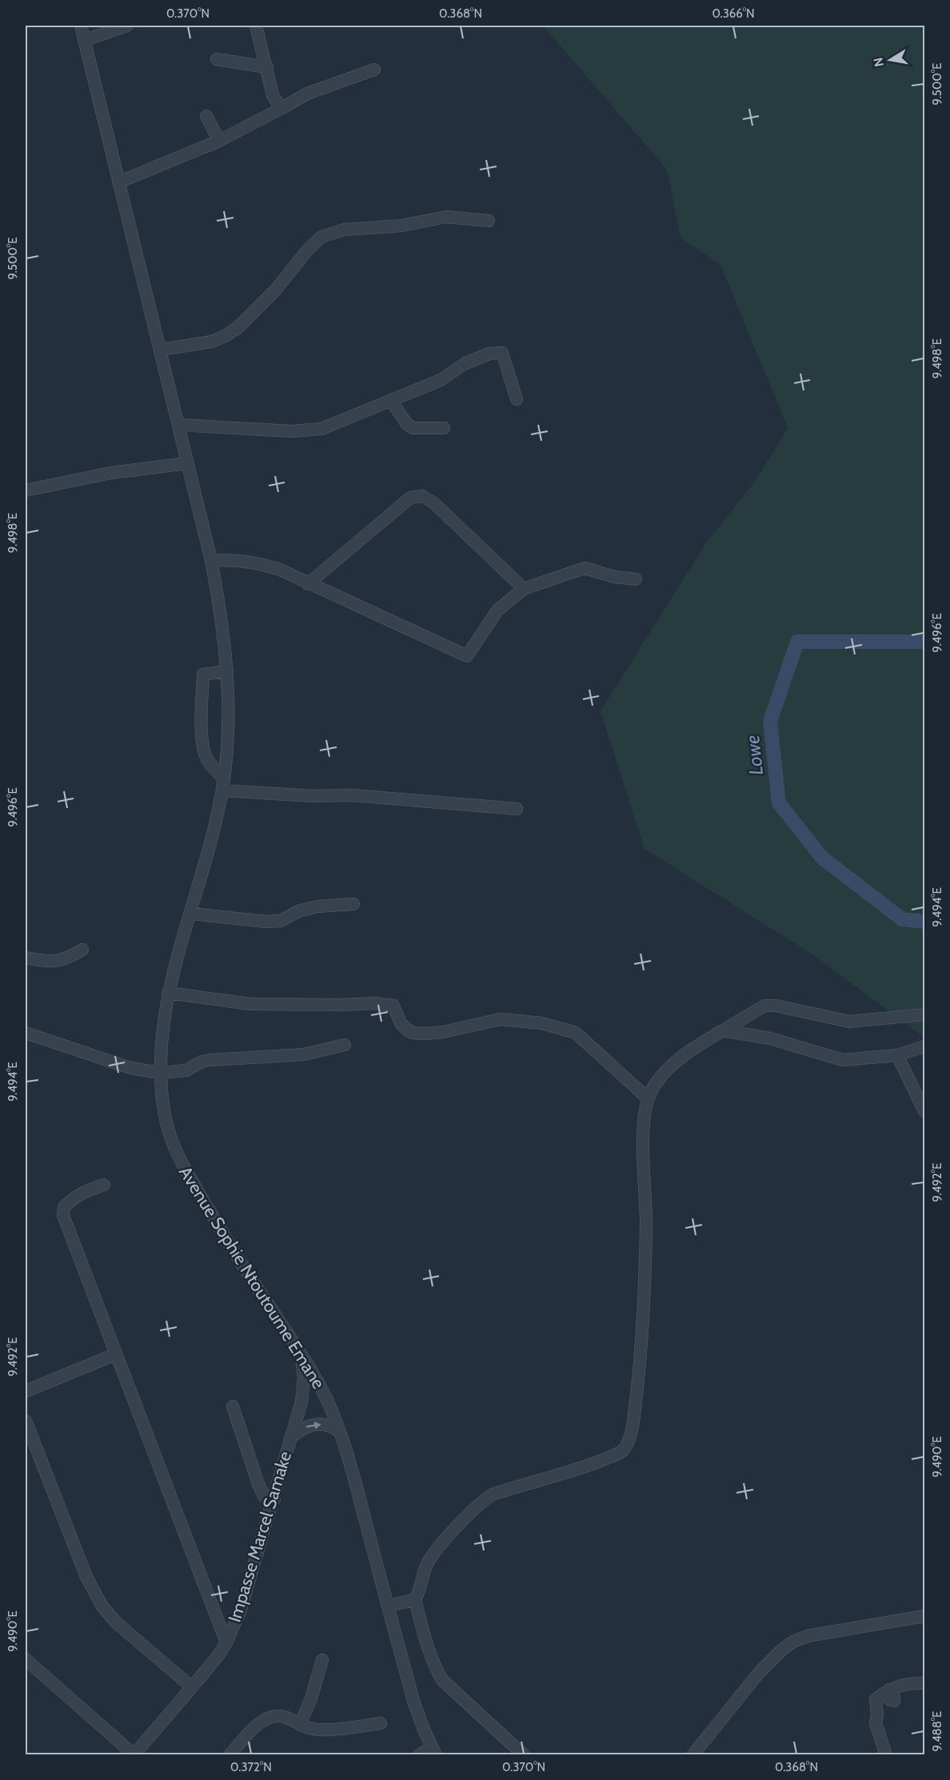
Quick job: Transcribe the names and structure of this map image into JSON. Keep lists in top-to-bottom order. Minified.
{"streets":{"street":["Avenue Sophie Ntoutoume Emane","Impasse Marcel Samake"]},"crossings":[["Avenue Sophie Ntoutoume Emane","Impasse Marcel Samake"]],"water":["Lowe"],"north":"left","coordinates":["0.370°N","0.368°N","0.366°N","9.500°E","9.498°E","9.496°E","9.494°E","9.492°E","9.490°E","9.488°E","0.372°N"]}
